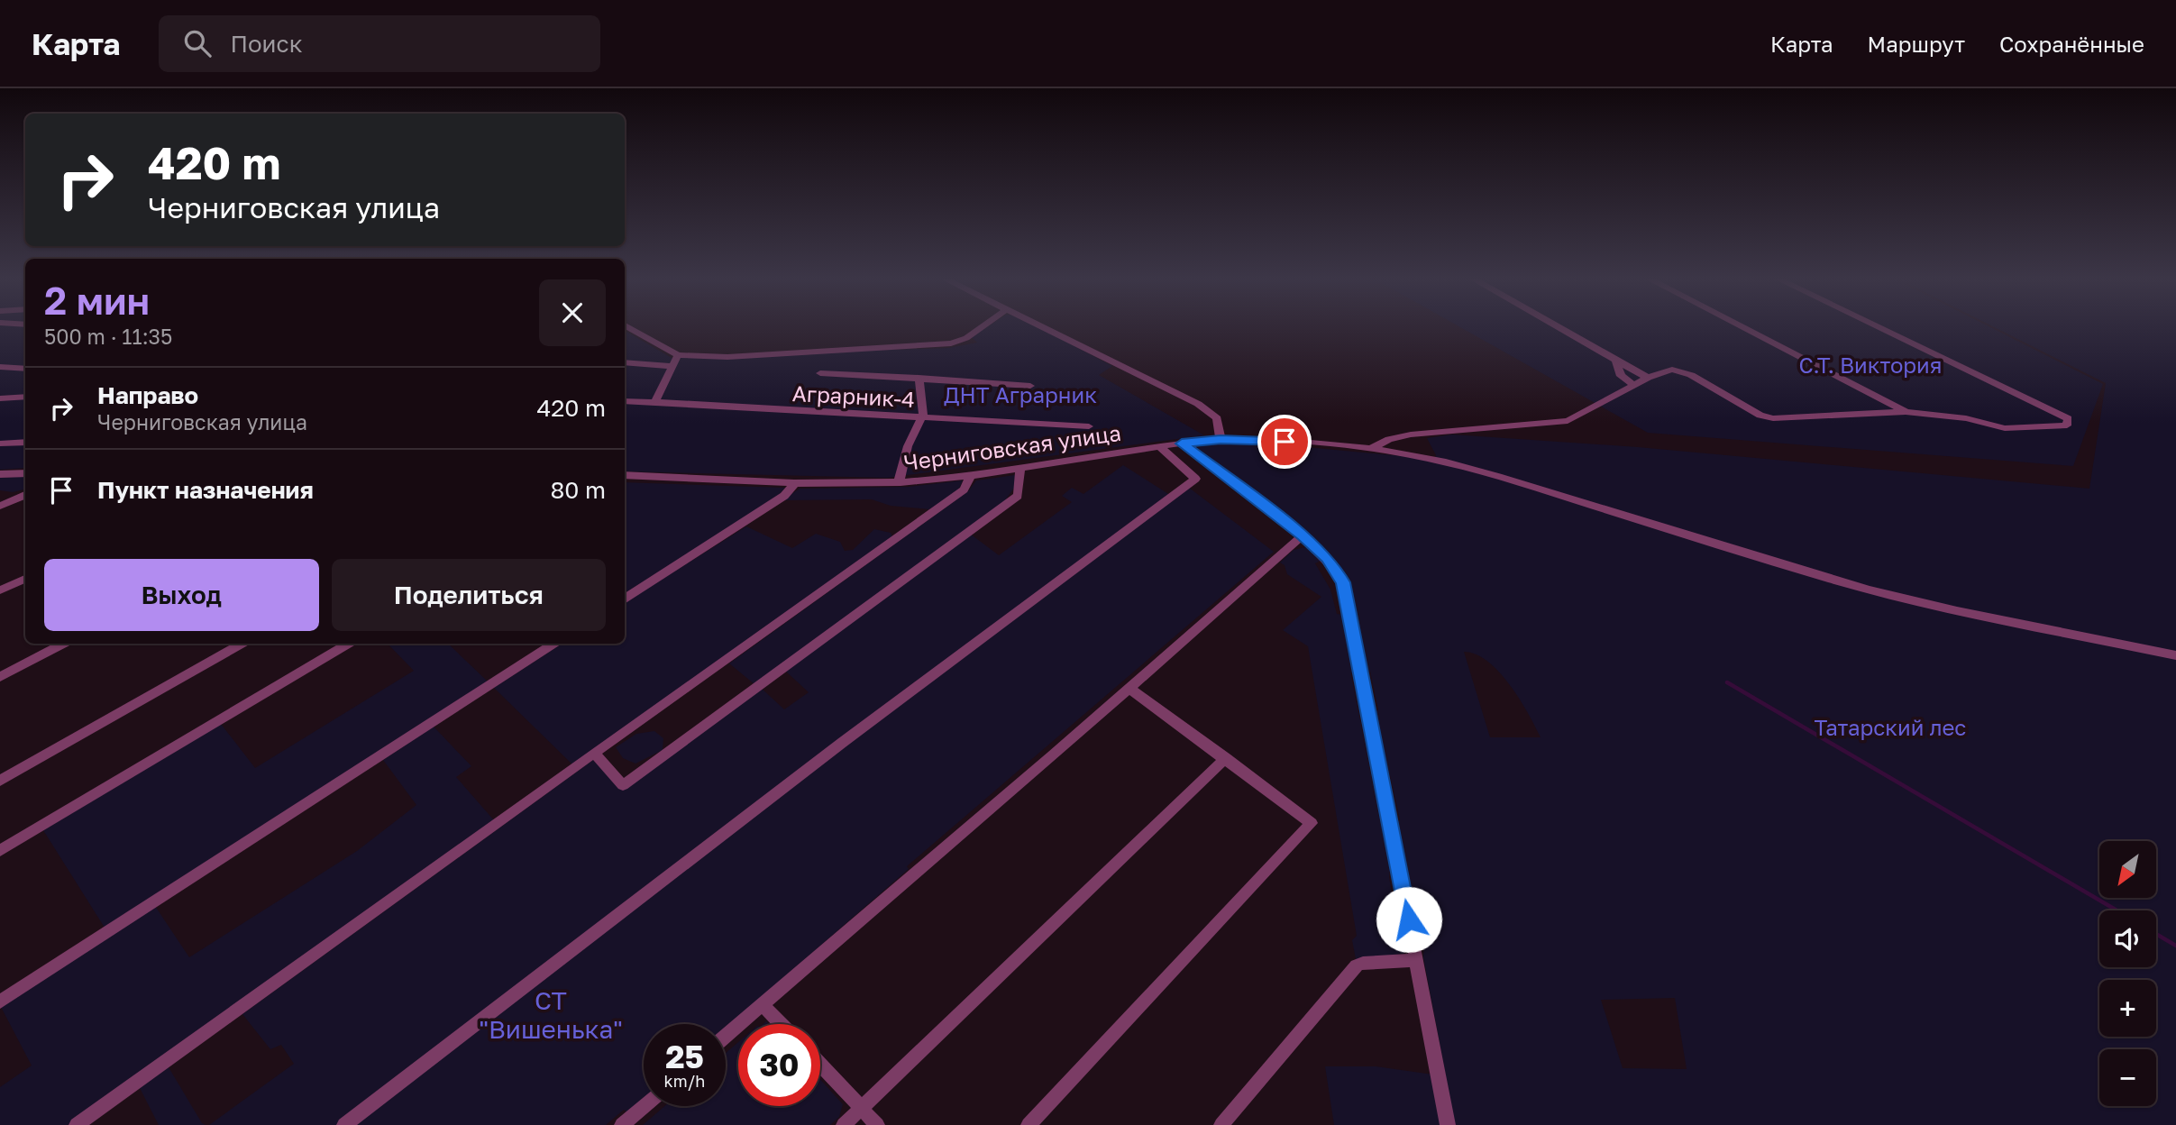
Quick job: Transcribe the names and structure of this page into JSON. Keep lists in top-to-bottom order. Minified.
{"streets":{"street":["Аграрник-4","Черниговская улица"]},"parks":["С.Т. Виктория","ДНТ Аграрник","Татарский лес","СТ \"Вишенька\""],"north":"bottom left","page":{"header":"Карта","search":"Поиск","nav":["Карта","Маршрут","Сохранённые"],"turn":["420 m","Черниговская улица"],"heading":["2 мин","500 m · 11:35"],"list":[{"name":"Направо","note":"Черниговская улица","value":"420 m"},{"name":"Пункт назначения","value":"80 m"}],"buttons":["Выход","Поделиться"],"map_buttons":["+","−"],"speed":"25 km/h","limit":"30"}}
